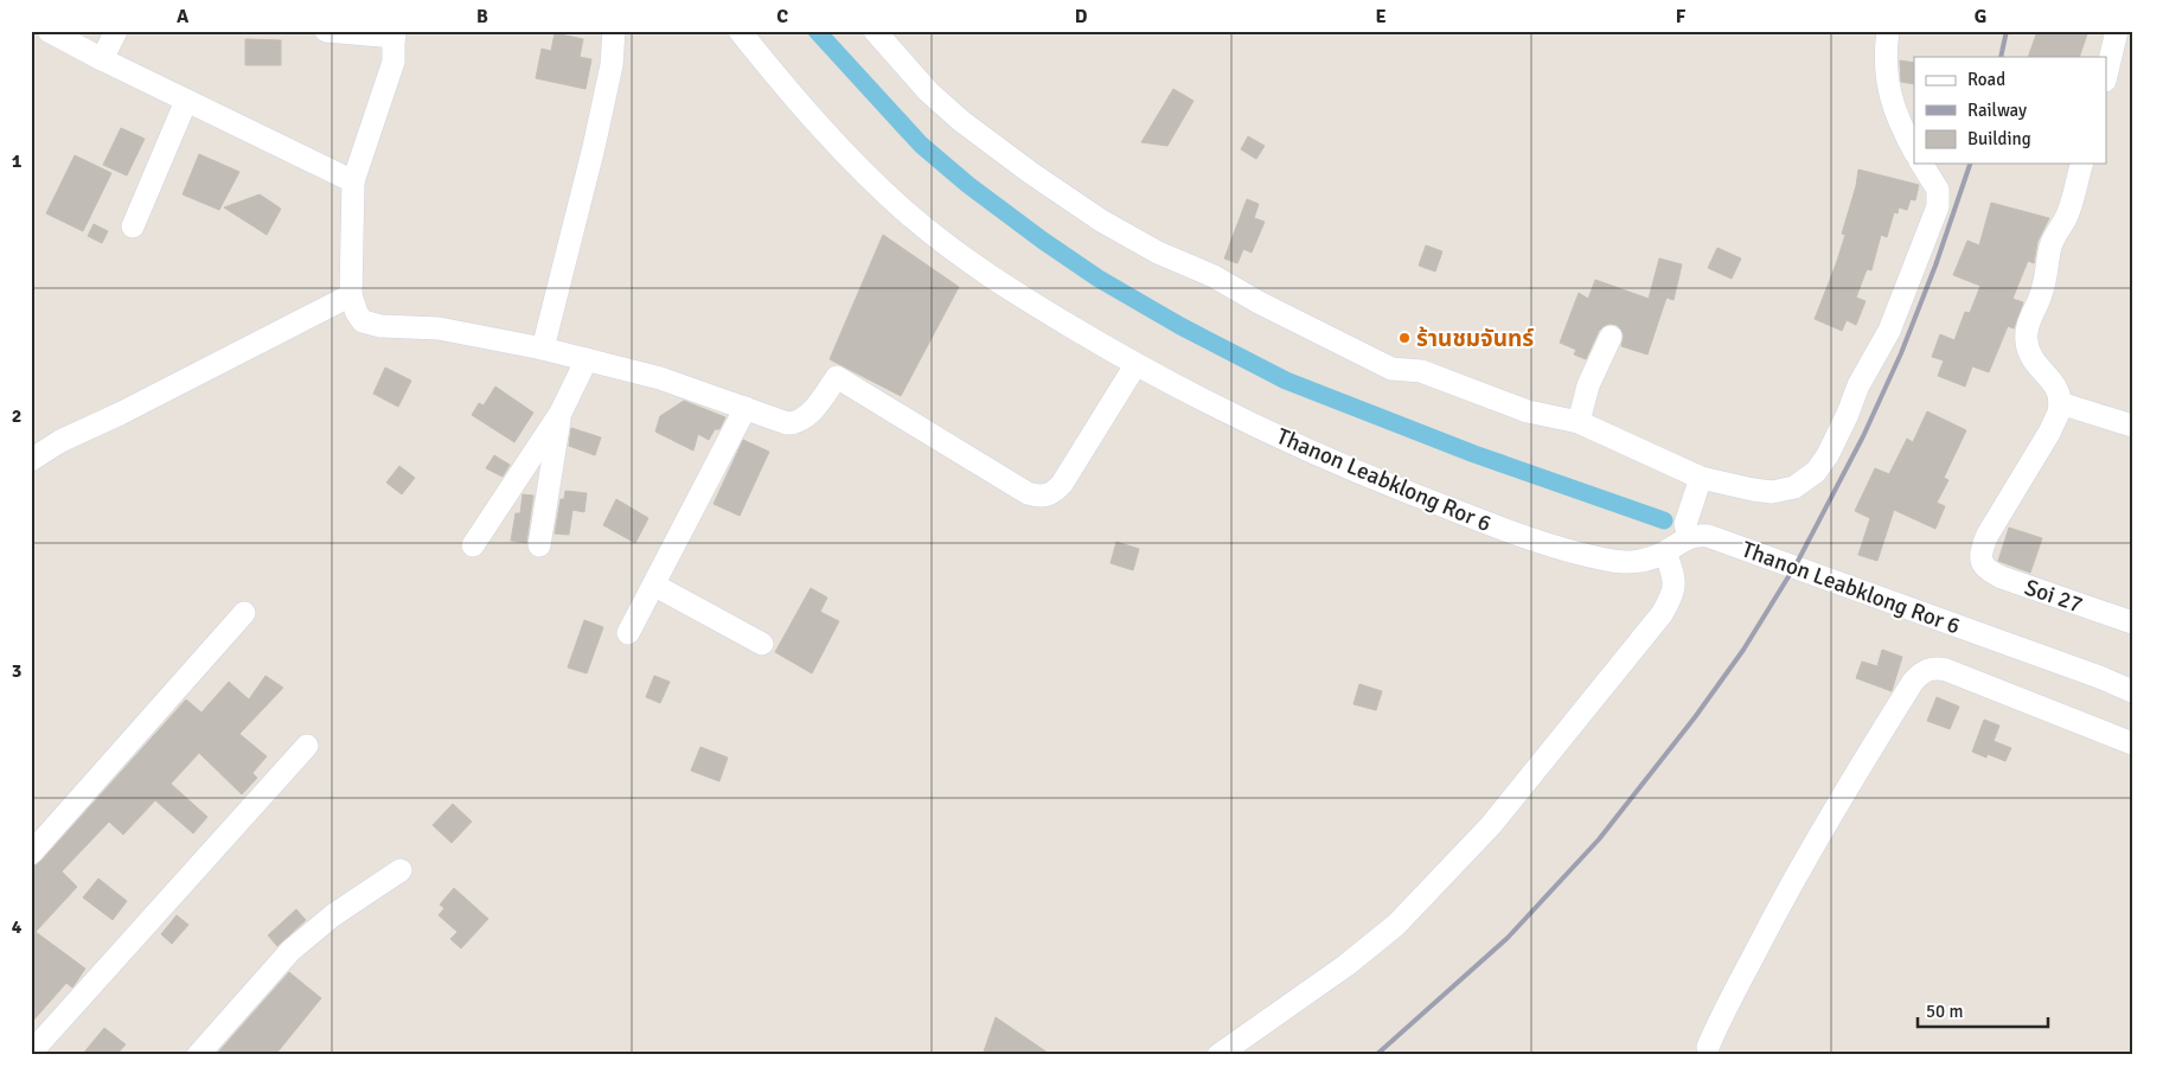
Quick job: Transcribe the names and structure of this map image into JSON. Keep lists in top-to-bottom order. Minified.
{"streets":{"street":["Thanon Leabklong Ror 6","Soi 27"]},"places":["ร้านชมจันทร์"],"legend":["Road","Railway","Building"],"scale_bar":"50 m","grid":{"columns":["A","B","C","D","E","F","G"],"rows":["1","2","3","4"]}}
